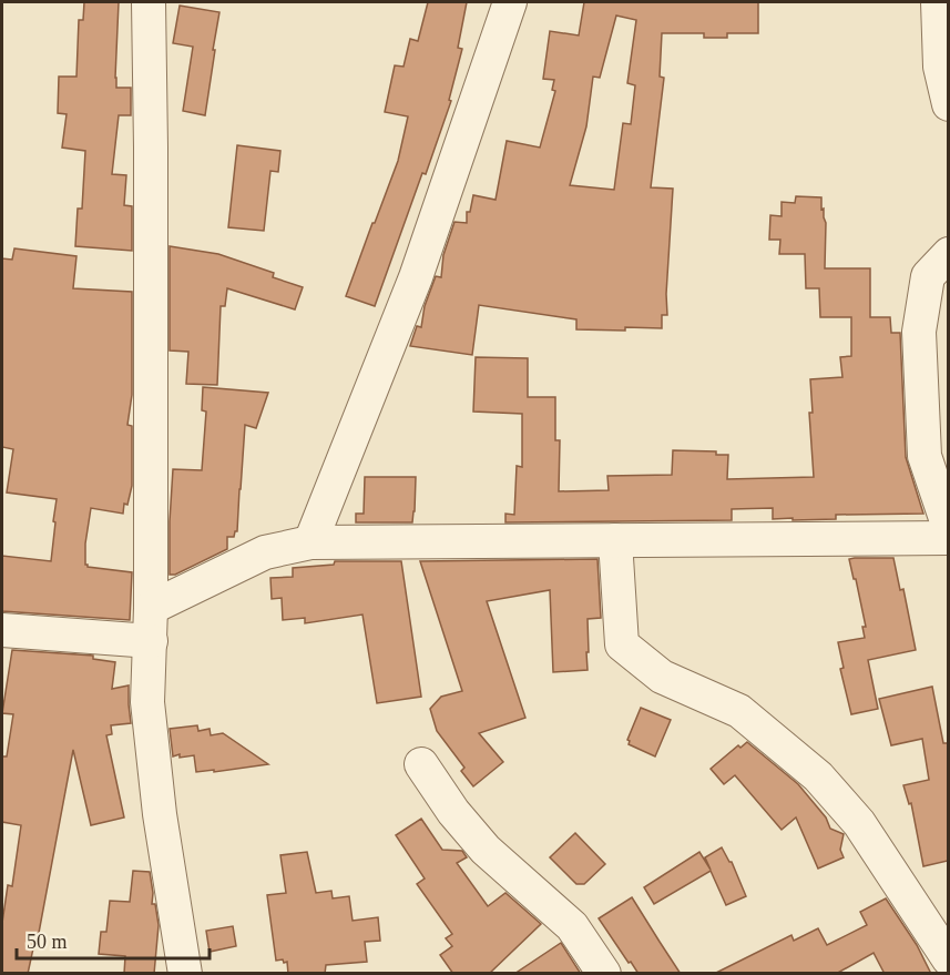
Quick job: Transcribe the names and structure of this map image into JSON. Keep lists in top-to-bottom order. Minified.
{"scale_bar":"50 m"}
